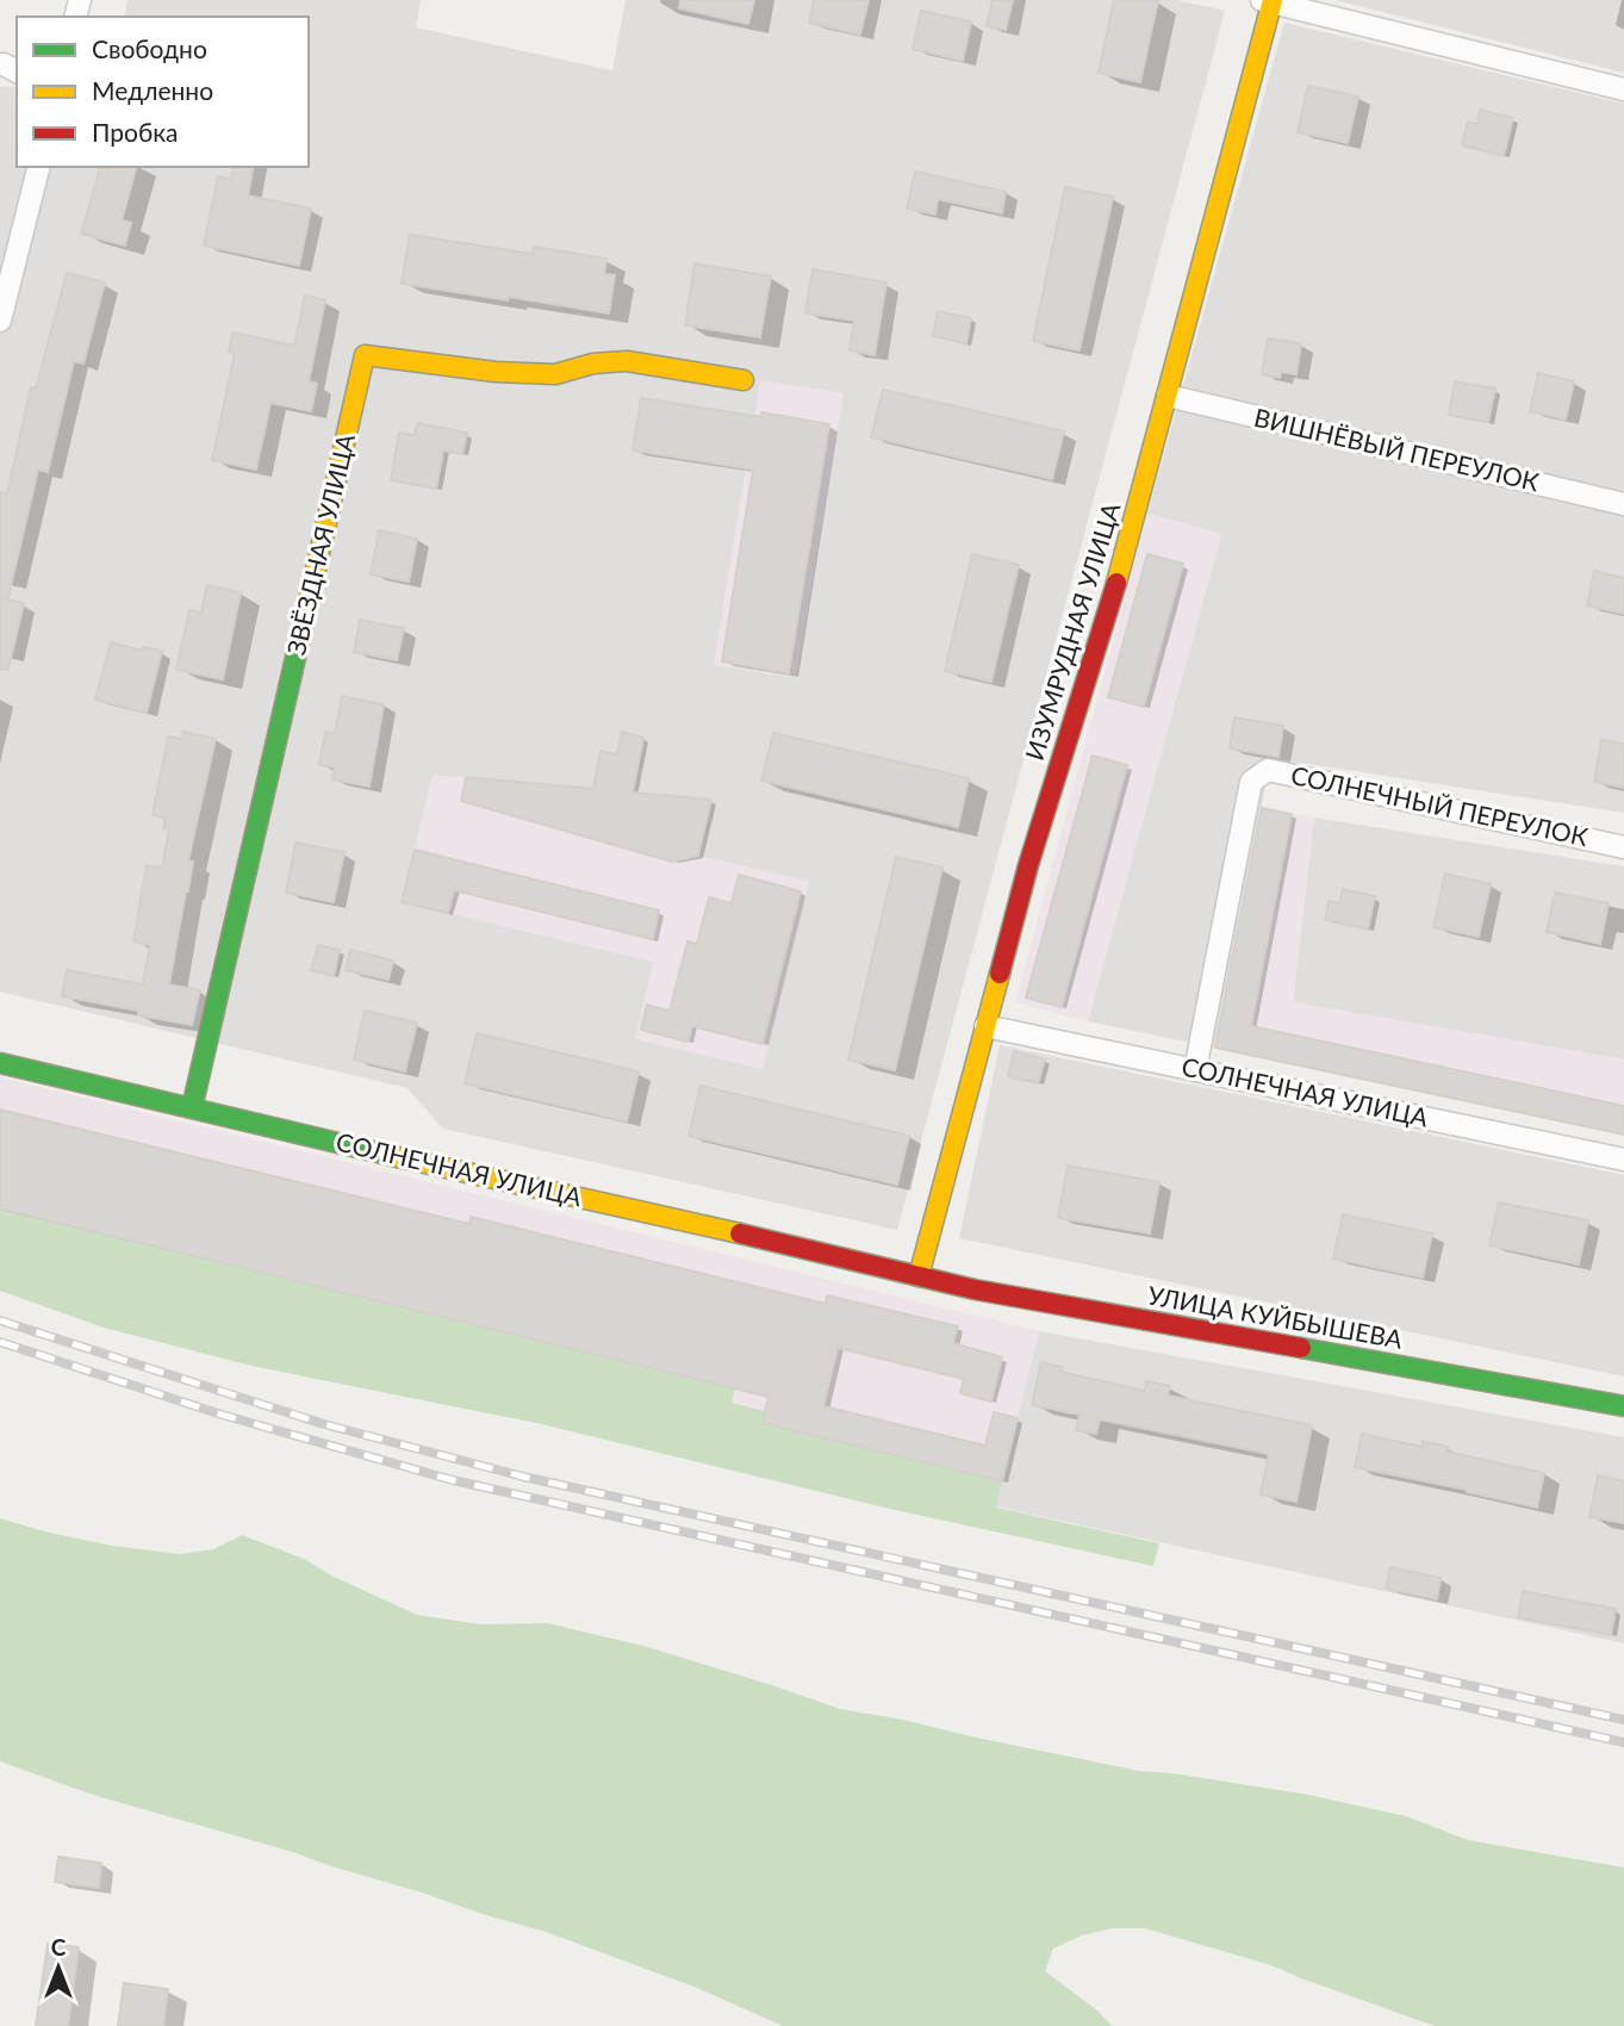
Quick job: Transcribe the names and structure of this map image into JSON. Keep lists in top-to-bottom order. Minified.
{"streets":{"street":["ВИШНЁВЫЙ ПЕРЕУЛОК","ЗВЁЗДНАЯ УЛИЦА","ИЗУМРУДНАЯ УЛИЦА","СОЛНЕЧНЫЙ ПЕРЕУЛОК","СОЛНЕЧНАЯ УЛИЦА","УЛИЦА КУЙБЫШЕВА"]},"crossings":[["ВИШНЁВЫЙ ПЕРЕУЛОК","ИЗУМРУДНАЯ УЛИЦА"],["ЗВЁЗДНАЯ УЛИЦА","СОЛНЕЧНАЯ УЛИЦА"],["ИЗУМРУДНАЯ УЛИЦА","СОЛНЕЧНАЯ УЛИЦА"],["ИЗУМРУДНАЯ УЛИЦА","УЛИЦА КУЙБЫШЕВА"],["СОЛНЕЧНЫЙ ПЕРЕУЛОК","СОЛНЕЧНАЯ УЛИЦА"],["СОЛНЕЧНАЯ УЛИЦА","УЛИЦА КУЙБЫШЕВА"]],"legend":["Свободно","Медленно","Пробка"],"north":"top"}
